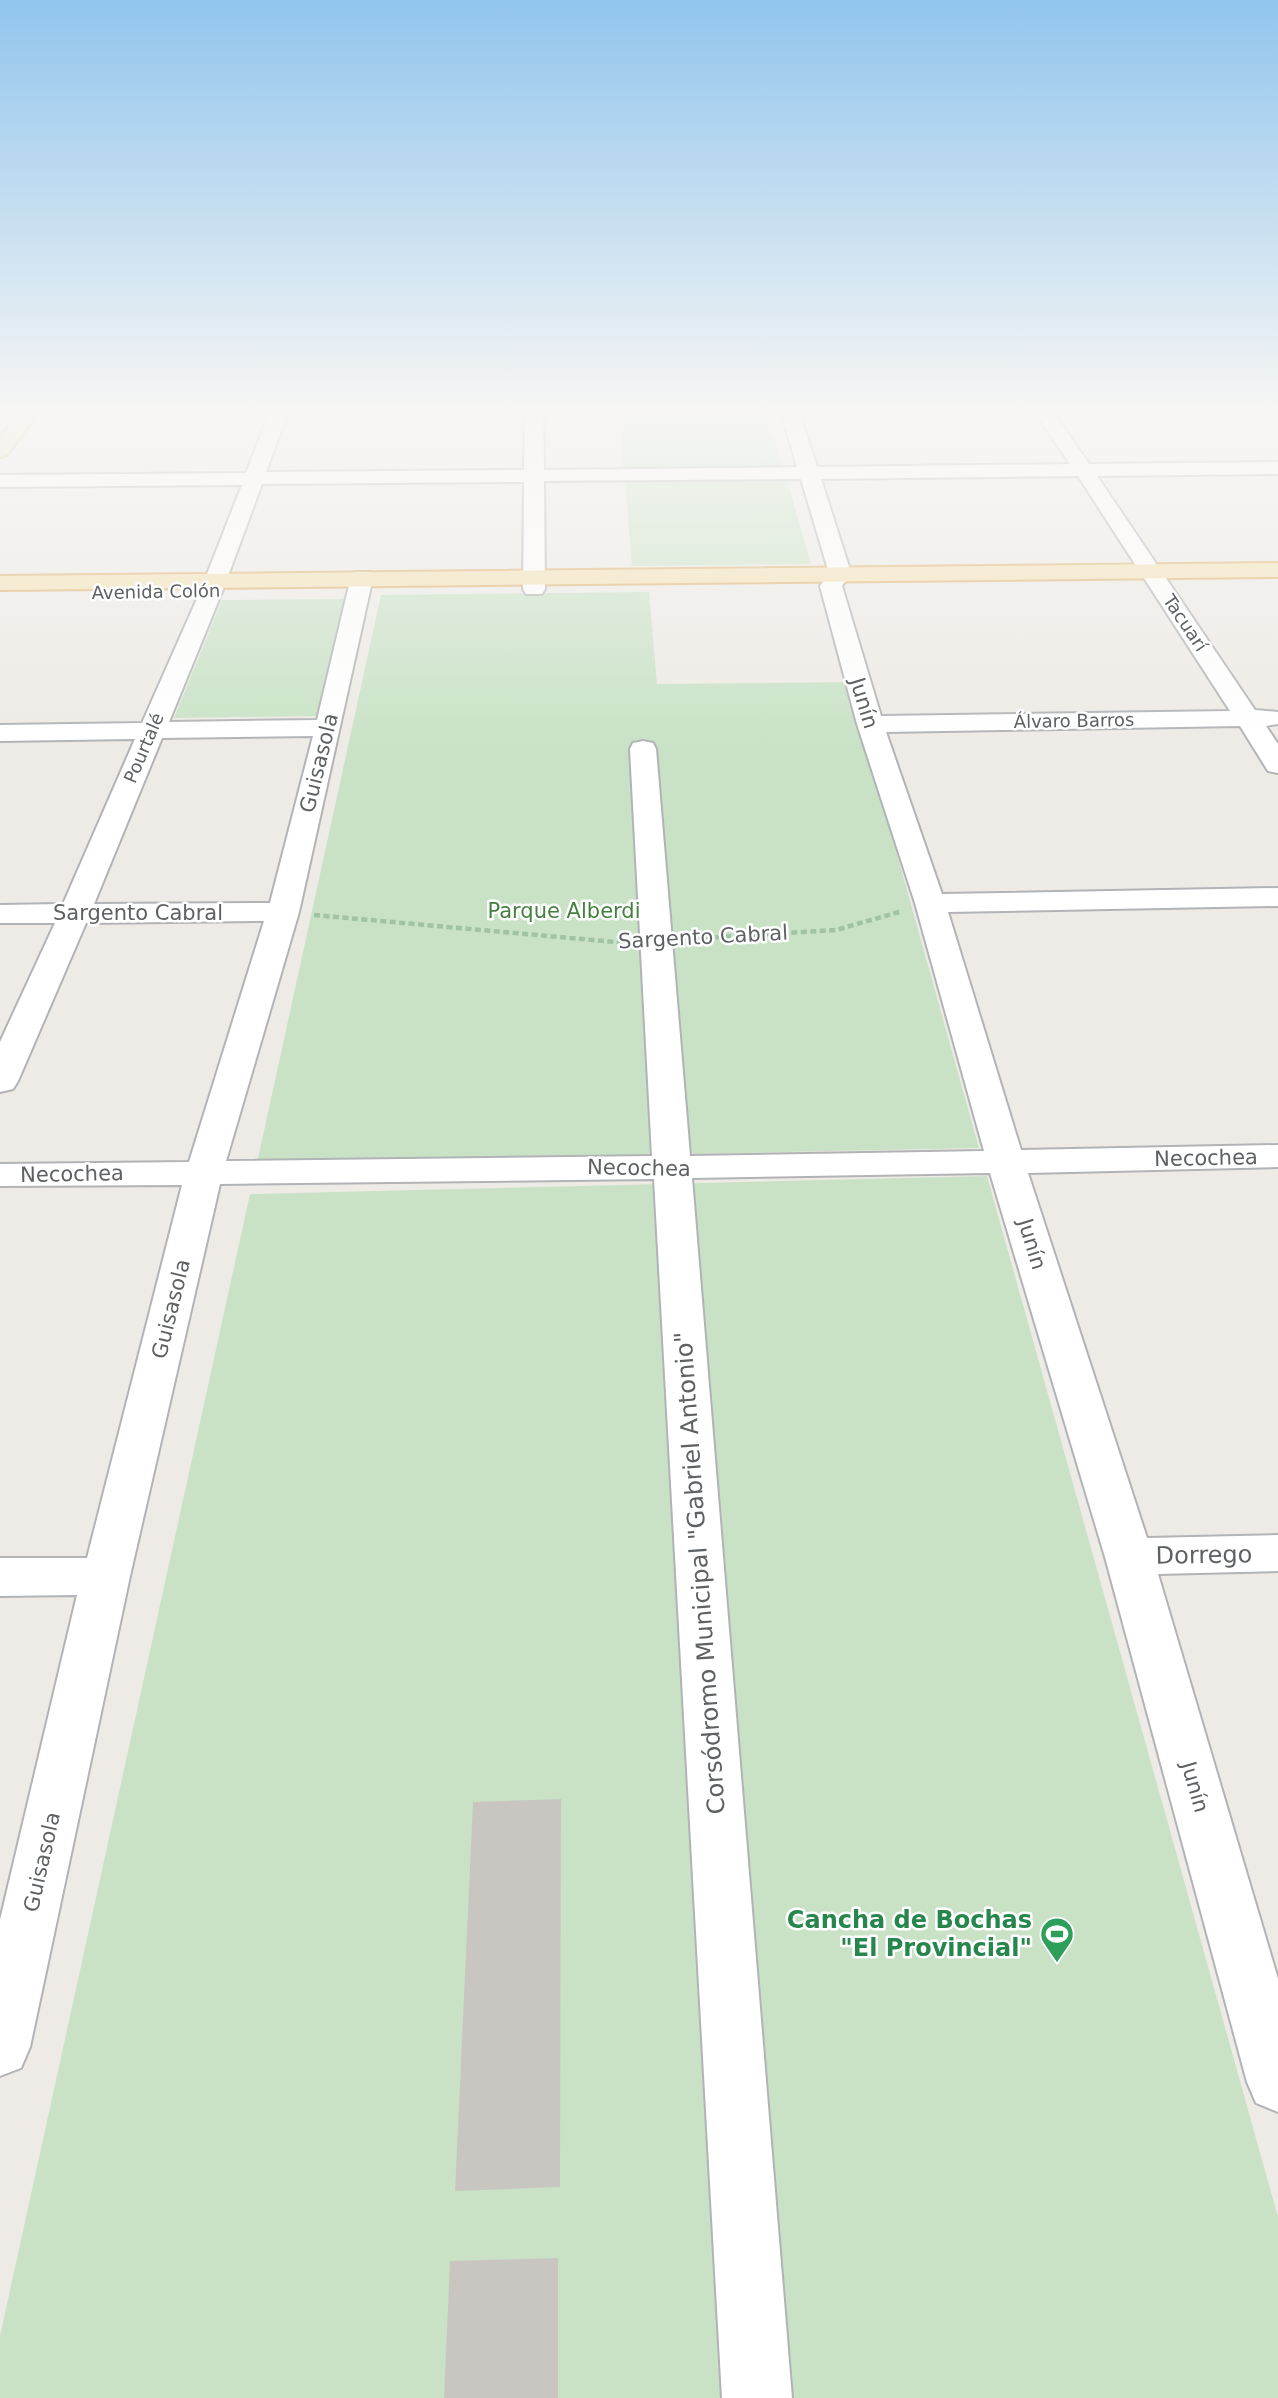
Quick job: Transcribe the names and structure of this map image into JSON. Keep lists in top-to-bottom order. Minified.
{"streets":{"main road":["Avenida Colón"],"street":["Tacuarí","Junín","Álvaro Barros","Pourtalé","Guisasola","Sargento Cabral","Necochea","Dorrego","Corsódromo Municipal \"Gabriel Antonio\""]},"crossings":[["Avenida Colón","Tacuarí"],["Avenida Colón","Junín"],["Avenida Colón","Pourtalé"],["Avenida Colón","Guisasola"],["Tacuarí","Álvaro Barros"],["Junín","Álvaro Barros"],["Junín","Sargento Cabral"],["Junín","Necochea"],["Junín","Dorrego"],["Pourtalé","Sargento Cabral"],["Guisasola","Sargento Cabral"],["Guisasola","Necochea"],["Sargento Cabral","Corsódromo Municipal \"Gabriel Antonio\""],["Necochea","Corsódromo Municipal \"Gabriel Antonio\""]],"parks":["Parque Alberdi"],"places":{"sports":["Cancha de Bochas \"El Provincial\""]}}
